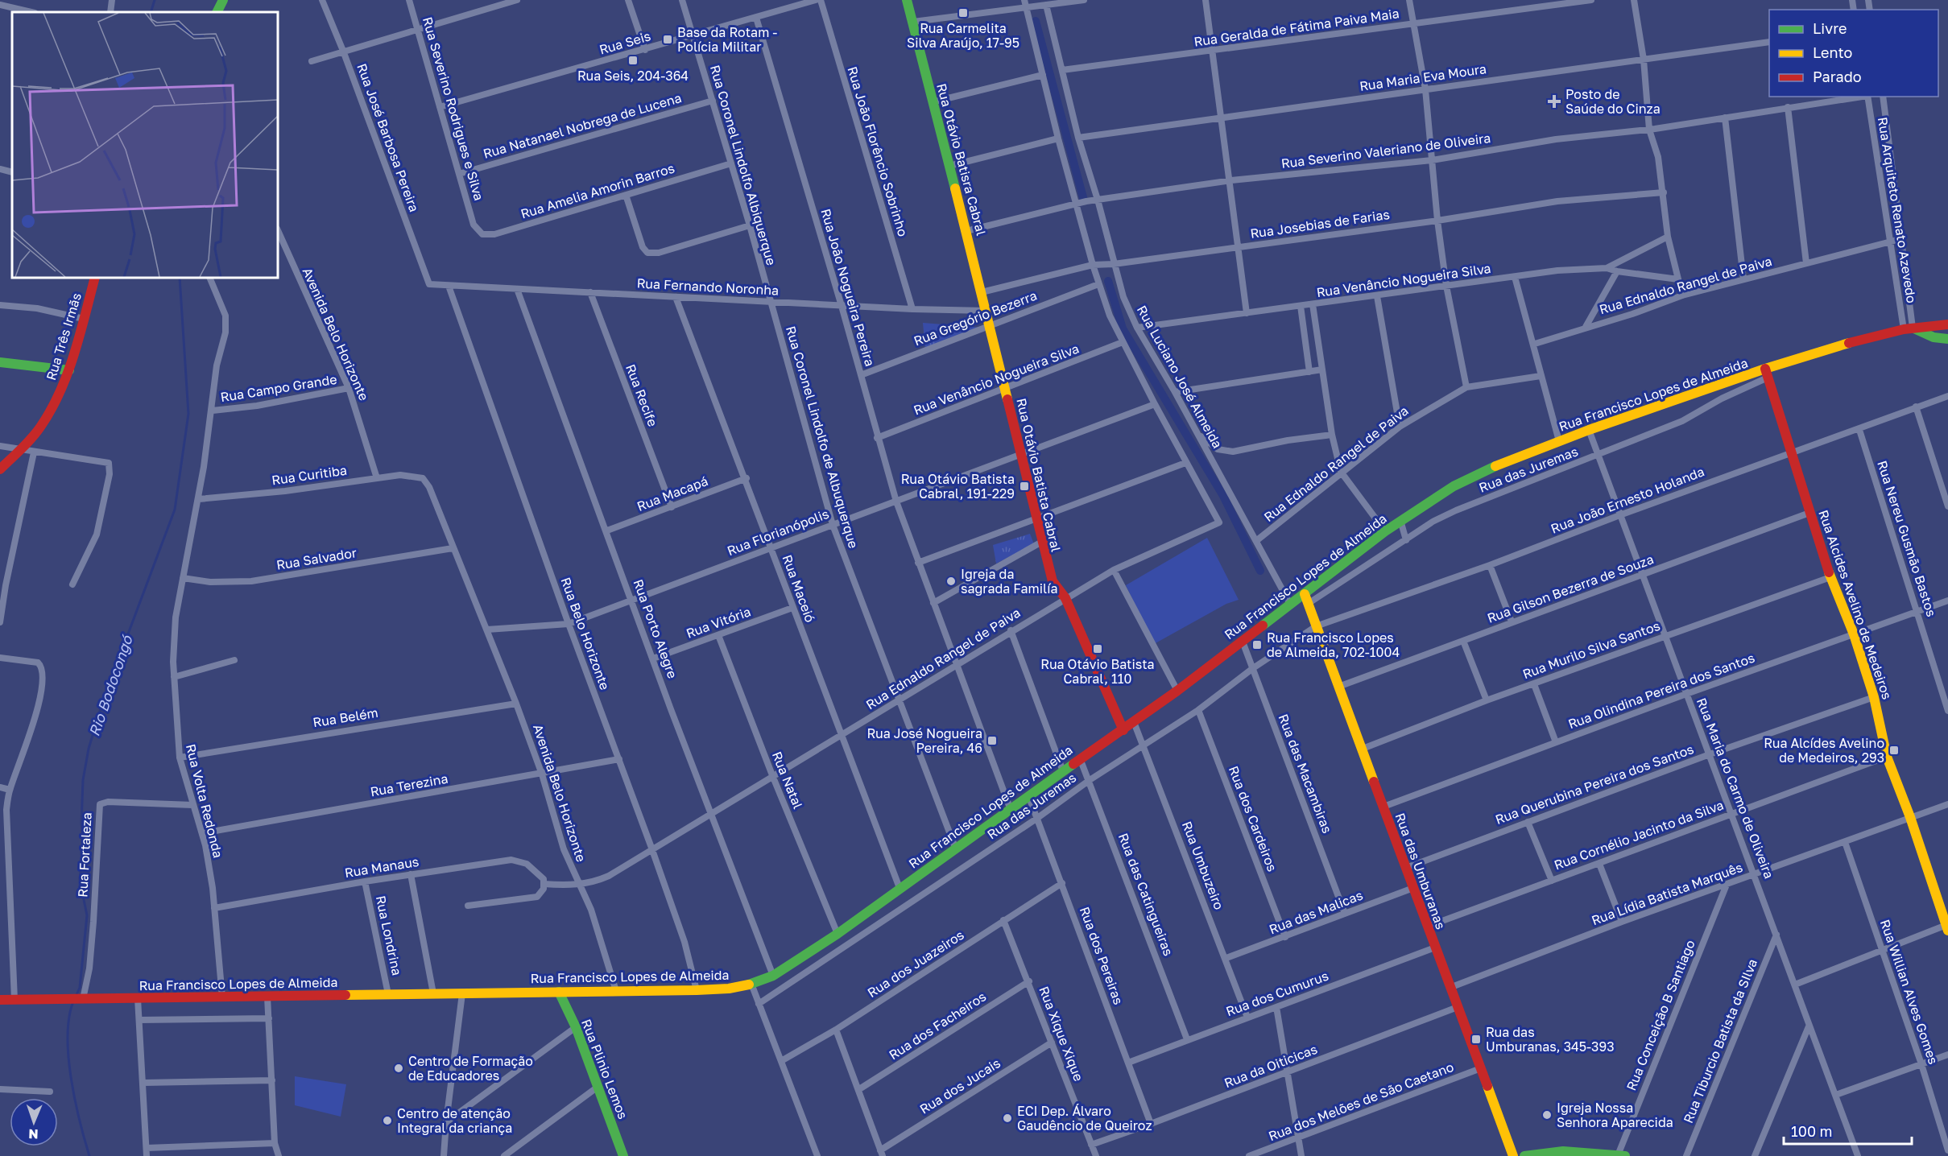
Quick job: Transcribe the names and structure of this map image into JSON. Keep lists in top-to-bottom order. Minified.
{"streets":{"street":["Rua Geralda de Fátima Paiva Maia","Rua Seis","Rua Maria Eva Moura","Rua Severino Rodrigues e Silva","Rua Natanael Nobrega de Lucena","Rua José Barbosa Pereira","Rua Severino Valeriano de Oliveira","Rua João Florêncio Sobrinho","Rua Otávio Batisra Cabral","Rua Coronel Lindolfo Albiquerque","Rua Amelia Amorin Barros","Rua Arquiteto Renato Azevedo","Rua Josebias de Farias","Rua Venâncio Nogueira Silva","Rua Ednaldo Rangel de Paiva","Rua Fernando Noronha","Rua João Nogueira Pereira","Rua Gregório Bezerra","Avenida Belo Horizonte","Rua Três Irmãs","Rua Luciano José Almeida","Rua Campo Grande","Rua Francisco Lopes de Almeida","Rua Recife","Rua Coronel Lindolfo de Albuquerque","Rua das Juremas","Rua Curitiba","Rua Otávio Batista Cabral","Rua Macapá","Rua João Ernesto Holanda","Rua Florianópolis","Rua Nereu Gusmão Bastos","Rua Salvador","Rua Maceió","Rua Gilson Bezerra de Souza","Rua Alcides Avelino de Medeiros","Rua Vitória","Rua Porto Alegre","Rua Belo Horizonte","Rua Murilo Silva Santos","Rua Olindina Pereira dos Santos","Rua Belém","Rua das Macambiras","Rua Natal","Rua Querubina Pereira dos Santos","Rua Terezina","Rua Maria do Carmo de Oliveira","Rua Volta Redonda","Rua dos Cardeiros","Rua Cornélio Jacinto da Silva","Rua Fortaleza","Rua Umbuzeiro","Rua Manaus","Rua das Umburanas","Rua Lídia Batista Marquês","Rua das Catingueiras","Rua das Malicas","Rua Londrina","Rua dos Pereiras","Rua dos Juazeiros","Rua Willian Alves Gomes","Rua dos Cumurus","Rua Conceição B Santiago","Rua dos Facheiros","Rua Xique Xique","Rua Tiburcio Batista da SIlva","Rua da Oiticicas","Rua Plinio Lemos","Rua dos Jucais","Rua dos Melões de São Caetano"]},"crossings":[["Rua Geralda de Fátima Paiva Maia","Rua Luciano José Almeida"],["Rua Seis","Rua Severino Rodrigues e Silva"],["Rua Seis","Rua Coronel Lindolfo Albiquerque"],["Rua Seis","Rua João Nogueira Pereira"],["Rua Maria Eva Moura","Rua Luciano José Almeida"],["Rua Severino Rodrigues e Silva","Rua Natanael Nobrega de Lucena"],["Rua Severino Rodrigues e Silva","Rua Amelia Amorin Barros"],["Rua Natanael Nobrega de Lucena","Rua Coronel Lindolfo Albiquerque"],["Rua José Barbosa Pereira","Rua Fernando Noronha"],["Rua Severino Valeriano de Oliveira","Rua Otávio Batisra Cabral"],["Rua Severino Valeriano de Oliveira","Rua Luciano José Almeida"],["Rua João Florêncio Sobrinho","Rua Fernando Noronha"],["Rua Otávio Batisra Cabral","Rua Josebias de Farias"],["Rua Otávio Batisra Cabral","Rua Fernando Noronha"],["Rua Otávio Batisra Cabral","Rua Gregório Bezerra"],["Rua Otávio Batisra Cabral","Rua Otávio Batista Cabral"],["Rua Coronel Lindolfo Albiquerque","Rua Amelia Amorin Barros"],["Rua Coronel Lindolfo Albiquerque","Rua Fernando Noronha"],["Rua Coronel Lindolfo Albiquerque","Rua Coronel Lindolfo de Albuquerque"],["Rua Arquiteto Renato Azevedo","Rua Ednaldo Rangel de Paiva"],["Rua Arquiteto Renato Azevedo","Rua Francisco Lopes de Almeida"],["Rua Josebias de Farias","Rua Luciano José Almeida"],["Rua Venâncio Nogueira Silva","Rua João Nogueira Pereira"],["Rua Venâncio Nogueira Silva","Rua Luciano José Almeida"],["Rua Venâncio Nogueira Silva","Rua Otávio Batista Cabral"],["Rua Ednaldo Rangel de Paiva","Rua João Nogueira Pereira"],["Rua Ednaldo Rangel de Paiva","Rua Luciano José Almeida"],["Rua Ednaldo Rangel de Paiva","Rua Coronel Lindolfo de Albuquerque"],["Rua Ednaldo Rangel de Paiva","Rua Otávio Batista Cabral"],["Rua Ednaldo Rangel de Paiva","Rua Maceió"],["Rua Ednaldo Rangel de Paiva","Rua Porto Alegre"],["Rua Ednaldo Rangel de Paiva","Rua Natal"],["Rua Fernando Noronha","Rua João Nogueira Pereira"],["Rua Fernando Noronha","Rua Recife"],["Rua Fernando Noronha","Rua Coronel Lindolfo de Albuquerque"],["Rua Fernando Noronha","Rua Maceió"],["Rua Fernando Noronha","Rua Porto Alegre"],["Rua Fernando Noronha","Rua Belo Horizonte"],["Rua João Nogueira Pereira","Rua Gregório Bezerra"],["Rua João Nogueira Pereira","Rua Francisco Lopes de Almeida"],["Rua João Nogueira Pereira","Rua Florianópolis"],["Rua Gregório Bezerra","Rua Otávio Batista Cabral"],["Avenida Belo Horizonte","Rua Campo Grande"],["Avenida Belo Horizonte","Rua Francisco Lopes de Almeida"],["Avenida Belo Horizonte","Rua Curitiba"],["Avenida Belo Horizonte","Rua Florianópolis"],["Avenida Belo Horizonte","Rua Belém"],["Avenida Belo Horizonte","Rua Terezina"],["Rua Luciano José Almeida","Rua Francisco Lopes de Almeida"],["Rua Campo Grande","Rua Volta Redonda"],["Rua Francisco Lopes de Almeida","Rua Coronel Lindolfo de Albuquerque"],["Rua Francisco Lopes de Almeida","Rua das Juremas"],["Rua Francisco Lopes de Almeida","Rua Otávio Batista Cabral"],["Rua Francisco Lopes de Almeida","Rua Maceió"],["Rua Francisco Lopes de Almeida","Rua Alcides Avelino de Medeiros"],["Rua Francisco Lopes de Almeida","Rua Porto Alegre"],["Rua Francisco Lopes de Almeida","Rua Belo Horizonte"],["Rua Francisco Lopes de Almeida","Rua das Macambiras"],["Rua Francisco Lopes de Almeida","Rua Natal"],["Rua Francisco Lopes de Almeida","Rua Maria do Carmo de Oliveira"],["Rua Francisco Lopes de Almeida","Rua Volta Redonda"],["Rua Francisco Lopes de Almeida","Rua Fortaleza"],["Rua Francisco Lopes de Almeida","Rua Umbuzeiro"],["Rua Francisco Lopes de Almeida","Rua das Umburanas"],["Rua Francisco Lopes de Almeida","Rua das Catingueiras"],["Rua Francisco Lopes de Almeida","Rua Londrina"],["Rua Francisco Lopes de Almeida","Rua dos Pereiras"],["Rua Francisco Lopes de Almeida","Rua Plinio Lemos"],["Rua Recife","Rua Macapá"],["Rua Coronel Lindolfo de Albuquerque","Rua Florianópolis"],["Rua das Juremas","Rua João Ernesto Holanda"],["Rua das Juremas","Rua Alcides Avelino de Medeiros"],["Rua das Juremas","Rua das Macambiras"],["Rua das Juremas","Rua Maria do Carmo de Oliveira"],["Rua das Juremas","Rua dos Cardeiros"],["Rua das Juremas","Rua Umbuzeiro"],["Rua das Juremas","Rua das Umburanas"],["Rua das Juremas","Rua das Catingueiras"],["Rua das Juremas","Rua dos Pereiras"],["Rua Curitiba","Rua Salvador"],["Rua Curitiba","Rua Volta Redonda"],["Rua Otávio Batista Cabral","Rua Florianópolis"],["Rua Macapá","Rua Maceió"],["Rua Macapá","Rua Porto Alegre"],["Rua João Ernesto Holanda","Rua Nereu Gusmão Bastos"],["Rua João Ernesto Holanda","Rua Alcides Avelino de Medeiros"],["Rua João Ernesto Holanda","Rua Maria do Carmo de Oliveira"],["Rua João Ernesto Holanda","Rua das Umburanas"],["Rua Florianópolis","Rua Maceió"],["Rua Florianópolis","Rua Porto Alegre"],["Rua Florianópolis","Rua Belo Horizonte"],["Rua Nereu Gusmão Bastos","Rua Olindina Pereira dos Santos"],["Rua Salvador","Rua Volta Redonda"],["Rua Maceió","Rua Vitória"],["Rua Gilson Bezerra de Souza","Rua Alcides Avelino de Medeiros"],["Rua Gilson Bezerra de Souza","Rua Maria do Carmo de Oliveira"],["Rua Gilson Bezerra de Souza","Rua das Umburanas"],["Rua Alcides Avelino de Medeiros","Rua Murilo Silva Santos"],["Rua Alcides Avelino de Medeiros","Rua Olindina Pereira dos Santos"],["Rua Alcides Avelino de Medeiros","Rua Querubina Pereira dos Santos"],["Rua Alcides Avelino de Medeiros","Rua Cornélio Jacinto da Silva"],["Rua Alcides Avelino de Medeiros","Rua Lídia Batista Marquês"],["Rua Vitória","Rua Porto Alegre"],["Rua Vitória","Rua Natal"],["Rua Belo Horizonte","Rua Terezina"],["Rua Murilo Silva Santos","Rua Maria do Carmo de Oliveira"],["Rua Murilo Silva Santos","Rua das Umburanas"],["Rua Olindina Pereira dos Santos","Rua Maria do Carmo de Oliveira"],["Rua Olindina Pereira dos Santos","Rua das Umburanas"],["Rua Belém","Rua Volta Redonda"],["Rua das Macambiras","Rua das Malicas"],["Rua Querubina Pereira dos Santos","Rua Maria do Carmo de Oliveira"],["Rua Querubina Pereira dos Santos","Rua das Umburanas"],["Rua Terezina","Rua Volta Redonda"],["Rua Maria do Carmo de Oliveira","Rua Cornélio Jacinto da Silva"],["Rua Maria do Carmo de Oliveira","Rua Lídia Batista Marquês"],["Rua Maria do Carmo de Oliveira","Rua Tiburcio Batista da SIlva"],["Rua Volta Redonda","Rua Fortaleza"],["Rua Volta Redonda","Rua Manaus"],["Rua dos Cardeiros","Rua das Malicas"],["Rua Cornélio Jacinto da Silva","Rua das Umburanas"],["Rua Umbuzeiro","Rua das Malicas"],["Rua Umbuzeiro","Rua dos Cumurus"],["Rua Manaus","Rua Londrina"],["Rua das Umburanas","Rua Lídia Batista Marquês"],["Rua das Umburanas","Rua das Malicas"],["Rua das Umburanas","Rua dos Cumurus"],["Rua das Umburanas","Rua da Oiticicas"],["Rua das Umburanas","Rua dos Melões de São Caetano"],["Rua Lídia Batista Marquês","Rua Willian Alves Gomes"],["Rua Lídia Batista Marquês","Rua Conceição B Santiago"],["Rua das Catingueiras","Rua dos Cumurus"],["Rua dos Pereiras","Rua dos Juazeiros"],["Rua dos Pereiras","Rua dos Cumurus"],["Rua dos Pereiras","Rua da Oiticicas"],["Rua dos Juazeiros","Rua Xique Xique"],["Rua dos Facheiros","Rua Xique Xique"],["Rua Xique Xique","Rua da Oiticicas"],["Rua Xique Xique","Rua dos Jucais"]],"water":["Rio Bodocongó"],"places":{"transit":["Rua Carmelita Silva Araújo, 17-95","Base da Rotam - Polícia Militar","Rua Seis, 204-364","Rua Otávio Batista Cabral, 191-229","Rua Francisco Lopes de Almeida, 702-1004","Rua Otávio Batista Cabral, 110","Rua José Nogueira Pereira, 46","Rua Alcídes Avelino de Medeiros, 293","Rua das Umburanas, 345-393"],"health":["Posto de Saúde do Cinza"],"other":["Igreja da sagrada Familía","Centro de Formação de Educadores","Igreja Nossa Senhora Aparecida","ECI Dep. Álvaro Gaudêncio de Queiroz","Centro de atenção Integral da criança"]},"legend":["Livre","Lento","Parado"],"scale_bar":"100 m","north":"bottom"}
